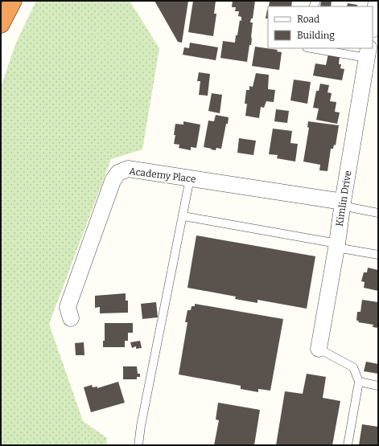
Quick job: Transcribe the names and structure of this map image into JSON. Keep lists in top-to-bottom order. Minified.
{"streets":{"street":["Academy Place","Kimlin Drive"]},"crossings":[["Academy Place","Kimlin Drive"]],"legend":["Road","Building"]}
